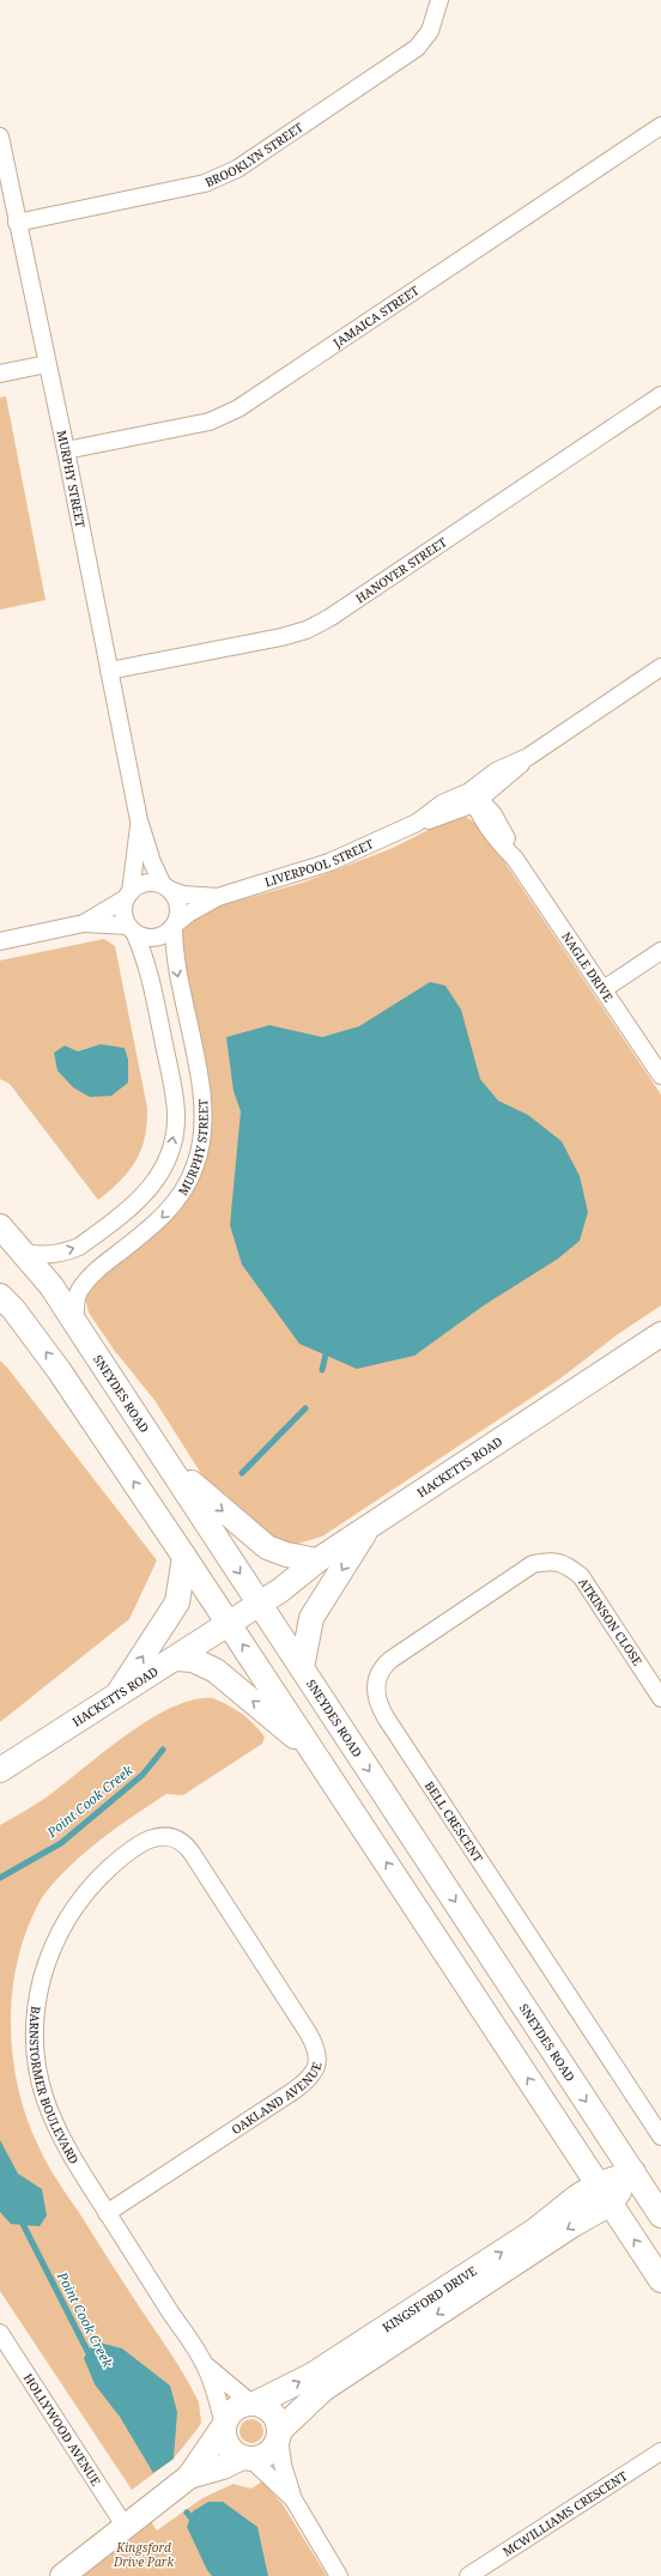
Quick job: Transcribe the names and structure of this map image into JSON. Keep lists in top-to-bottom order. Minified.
{"streets":{"main road":["SNEYDES ROAD","HACKETTS ROAD","KINGSFORD DRIVE"],"street":["BROOKLYN STREET","JAMAICA STREET","MURPHY STREET","HANOVER STREET","LIVERPOOL STREET","NAGLE DRIVE","ATKINSON CLOSE","BELL CRESCENT","BARNSTORMER BOULEVARD","OAKLAND AVENUE","HOLLYWOOD AVENUE","MCWILLIAMS CRESCENT"]},"crossings":[["BROOKLYN STREET","MURPHY STREET"],["JAMAICA STREET","MURPHY STREET"],["MURPHY STREET","HANOVER STREET"],["MURPHY STREET","LIVERPOOL STREET"],["MURPHY STREET","SNEYDES ROAD"],["LIVERPOOL STREET","NAGLE DRIVE"],["SNEYDES ROAD","HACKETTS ROAD"],["ATKINSON CLOSE","BELL CRESCENT"],["BARNSTORMER BOULEVARD","OAKLAND AVENUE"],["BARNSTORMER BOULEVARD","KINGSFORD DRIVE"]],"water":["Point Cook Creek"],"parks":["Kingsford Drive Park"]}
